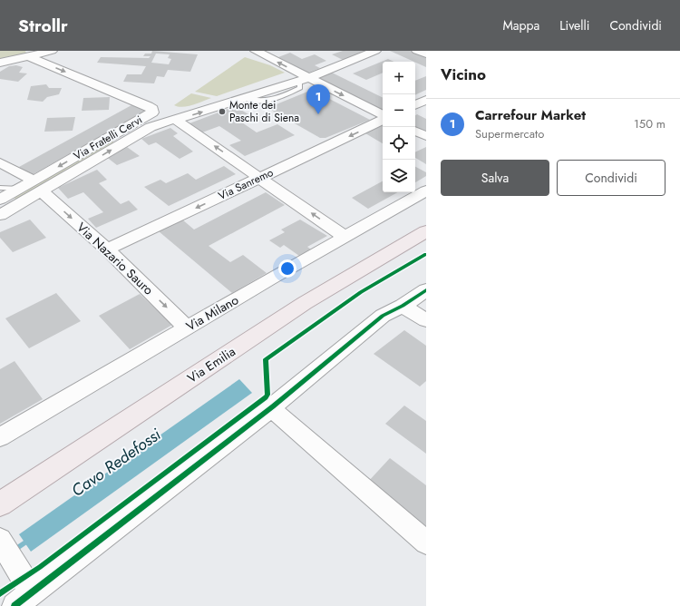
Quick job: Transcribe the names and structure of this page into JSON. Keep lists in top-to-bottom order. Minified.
{"streets":{"main road":["Via Emilia"],"street":["Via Fratelli Cervi","Via Sanremo","Via Nazario Sauro","Via Milano"]},"crossings":[["Via Fratelli Cervi","Via Nazario Sauro"],["Via Sanremo","Via Nazario Sauro"],["Via Nazario Sauro","Via Milano"]],"one_way":["Via Sanremo"],"water":["Cavo Redefossi"],"places":["Monte dei Paschi di Siena"],"page":{"header":"Strollr","nav":["Mappa","Livelli","Condividi"],"heading":"Vicino","map_buttons":["+","−"],"pins":"1","list":[{"mark":"1","name":"Carrefour Market","note":"Supermercato","value":"150 m"}],"buttons":["Salva","Condividi"]}}
